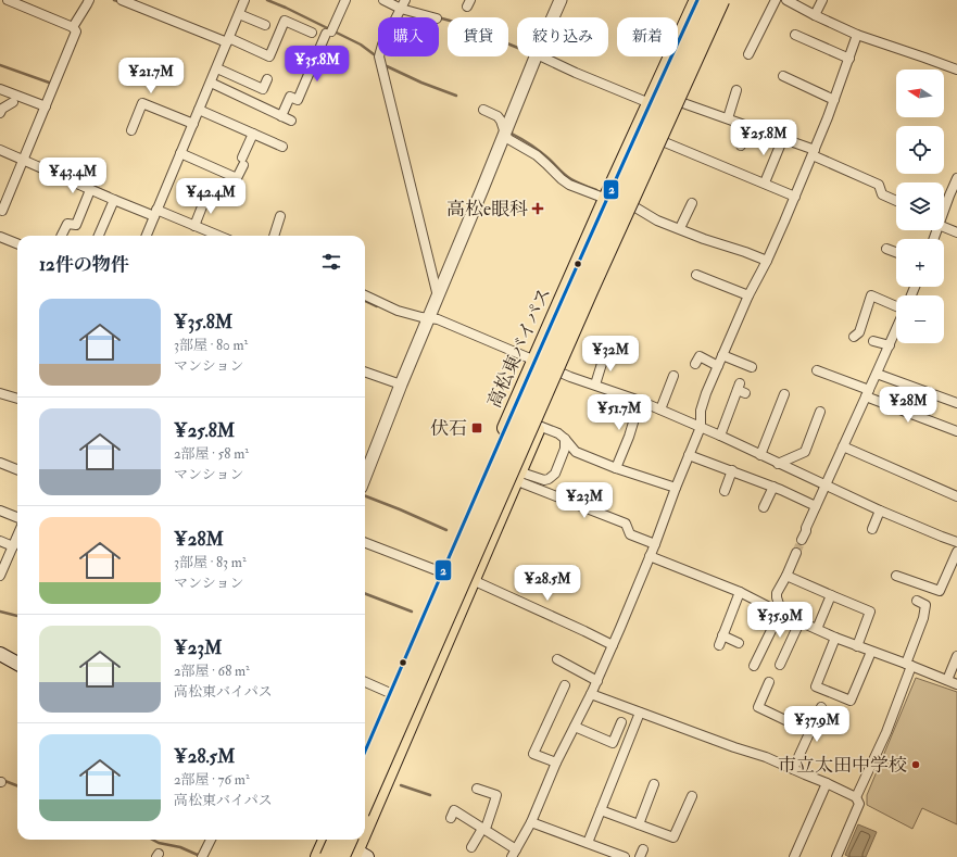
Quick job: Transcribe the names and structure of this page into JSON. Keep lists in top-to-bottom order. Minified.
{"streets":{"highway":["高松東バイパス"]},"places":{"health":["高松e眼科"],"transit":["伏石"],"other":["市立太田中学校"]},"lines":["transit line 2"],"north":"left","page":{"chip":["購入","賃貸","絞り込み","新着"],"price":["¥35.8M","¥21.7M","¥25.8M","¥43.4M","¥42.4M","¥32M","¥28M","¥51.7M","¥23M","¥28.5M","¥35.9M","¥37.9M"],"map_buttons":["+","−"],"heading":"12件の物件","list":[{"name":"¥35.8M","note":"3部屋 · 80 m² · マンション"},{"name":"¥25.8M","note":"2部屋 · 58 m² · マンション"},{"name":"¥28M","note":"3部屋 · 83 m² · マンション"},{"name":"¥23M","note":"2部屋 · 68 m² · 高松東バイパス"},{"name":"¥28.5M","note":"2部屋 · 76 m² · 高松東バイパス"}]}}
